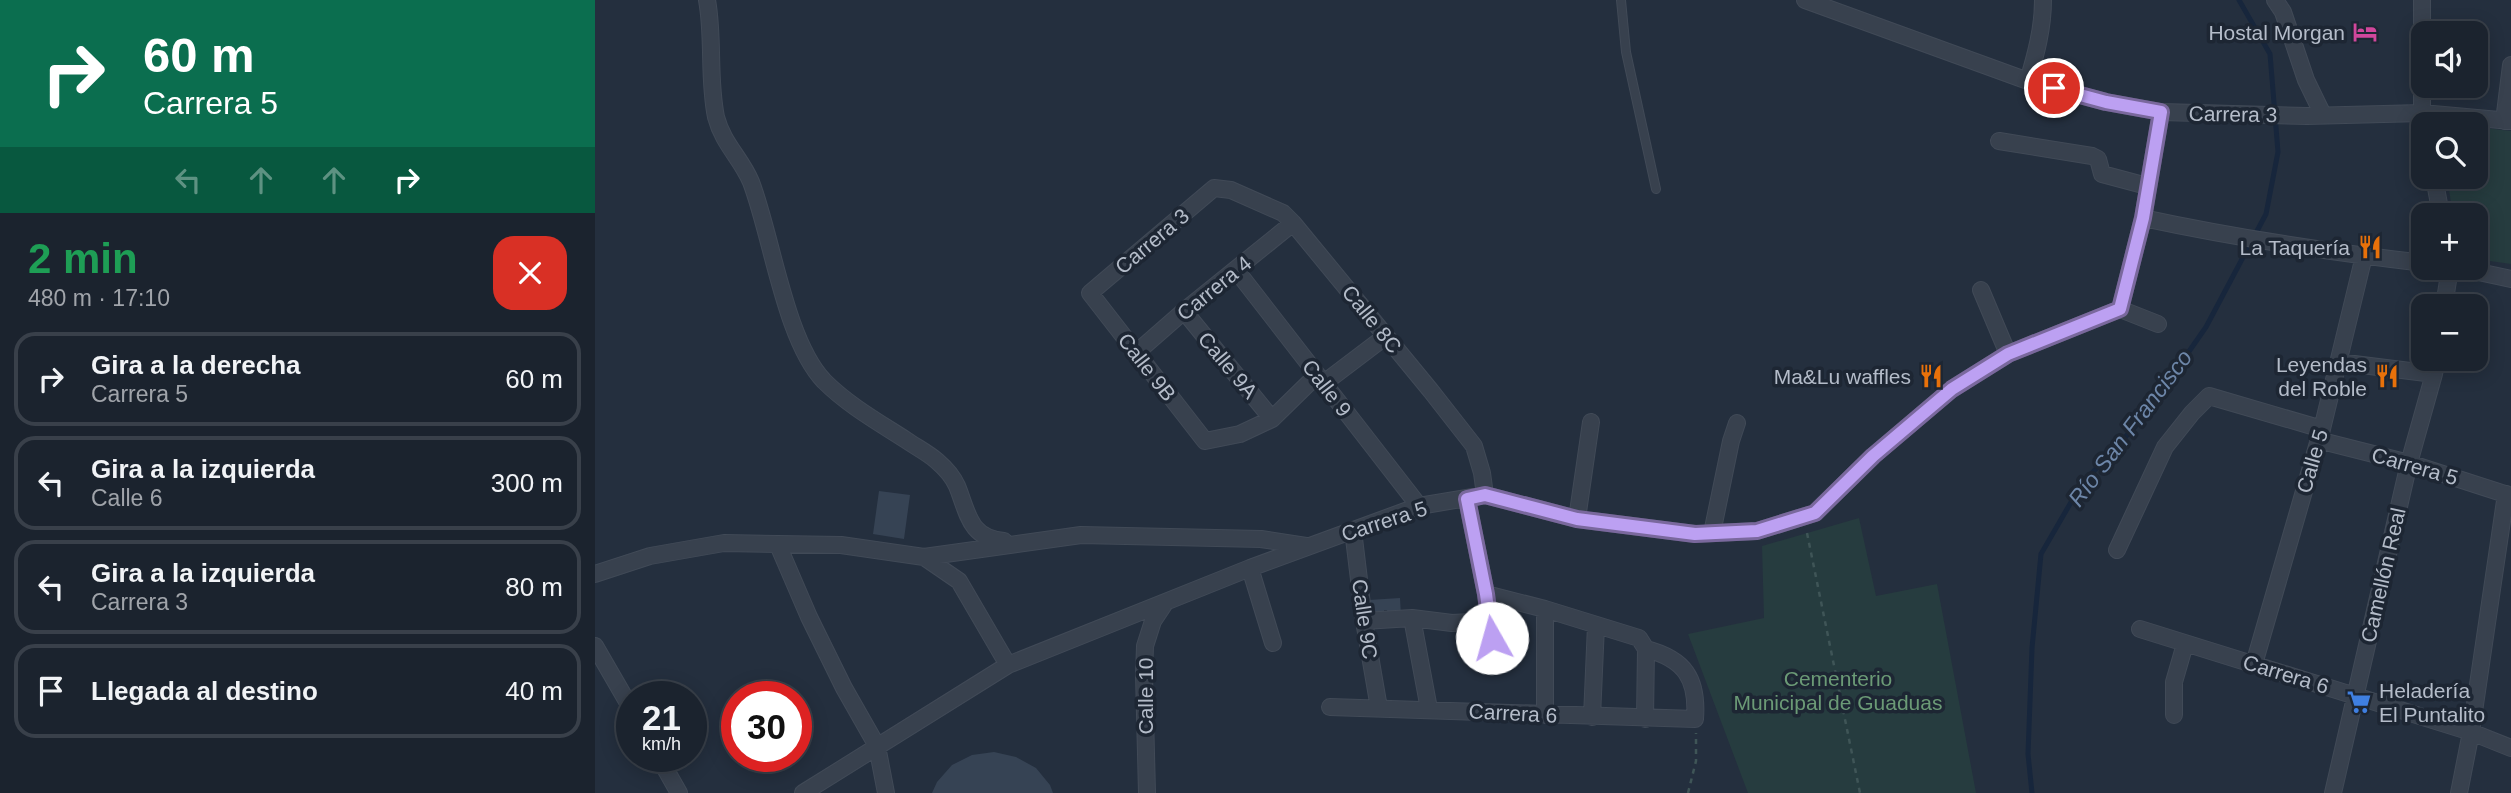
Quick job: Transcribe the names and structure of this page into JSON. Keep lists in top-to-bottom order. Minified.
{"streets":{"street":["Carrera 3","Carrera 4","Calle 8C","Calle 9A","Calle 9B","Calle 9","Calle 5","Carrera 5","Camellón Real","Calle 9C","Carrera 6","Calle 10"]},"crossings":[["Carrera 3","Calle 8C"],["Carrera 3","Calle 9B"],["Carrera 4","Calle 8C"],["Carrera 4","Calle 9A"],["Carrera 4","Calle 9B"],["Carrera 4","Calle 9"],["Calle 8C","Carrera 5"],["Calle 9A","Calle 9B"],["Calle 9","Carrera 5"],["Calle 5","Carrera 5"],["Calle 5","Carrera 6"],["Carrera 5","Camellón Real"],["Carrera 5","Calle 9C"],["Carrera 5","Calle 10"],["Camellón Real","Carrera 6"],["Calle 9C","Carrera 6"]],"water":["Río San Francisco"],"parks":["Cementerio Municipal de Guaduas"],"places":{"hotel":["Hostal Morgan"],"restaurant":["La Taquería","Ma&Lu waffles","Leyendas del Roble"],"supermarket":["Heladería El Puntalito"]},"page":{"turn":["60 m","Carrera 5"],"map_buttons":["+","−"],"heading":["2 min","480 m · 17:10"],"list":[{"name":"Gira a la derecha","note":"Carrera 5","value":"60 m"},{"name":"Gira a la izquierda","note":"Calle 6","value":"300 m"},{"name":"Gira a la izquierda","note":"Carrera 3","value":"80 m"},{"name":"Llegada al destino","value":"40 m"}],"speed":"21 km/h","limit":"30"}}
